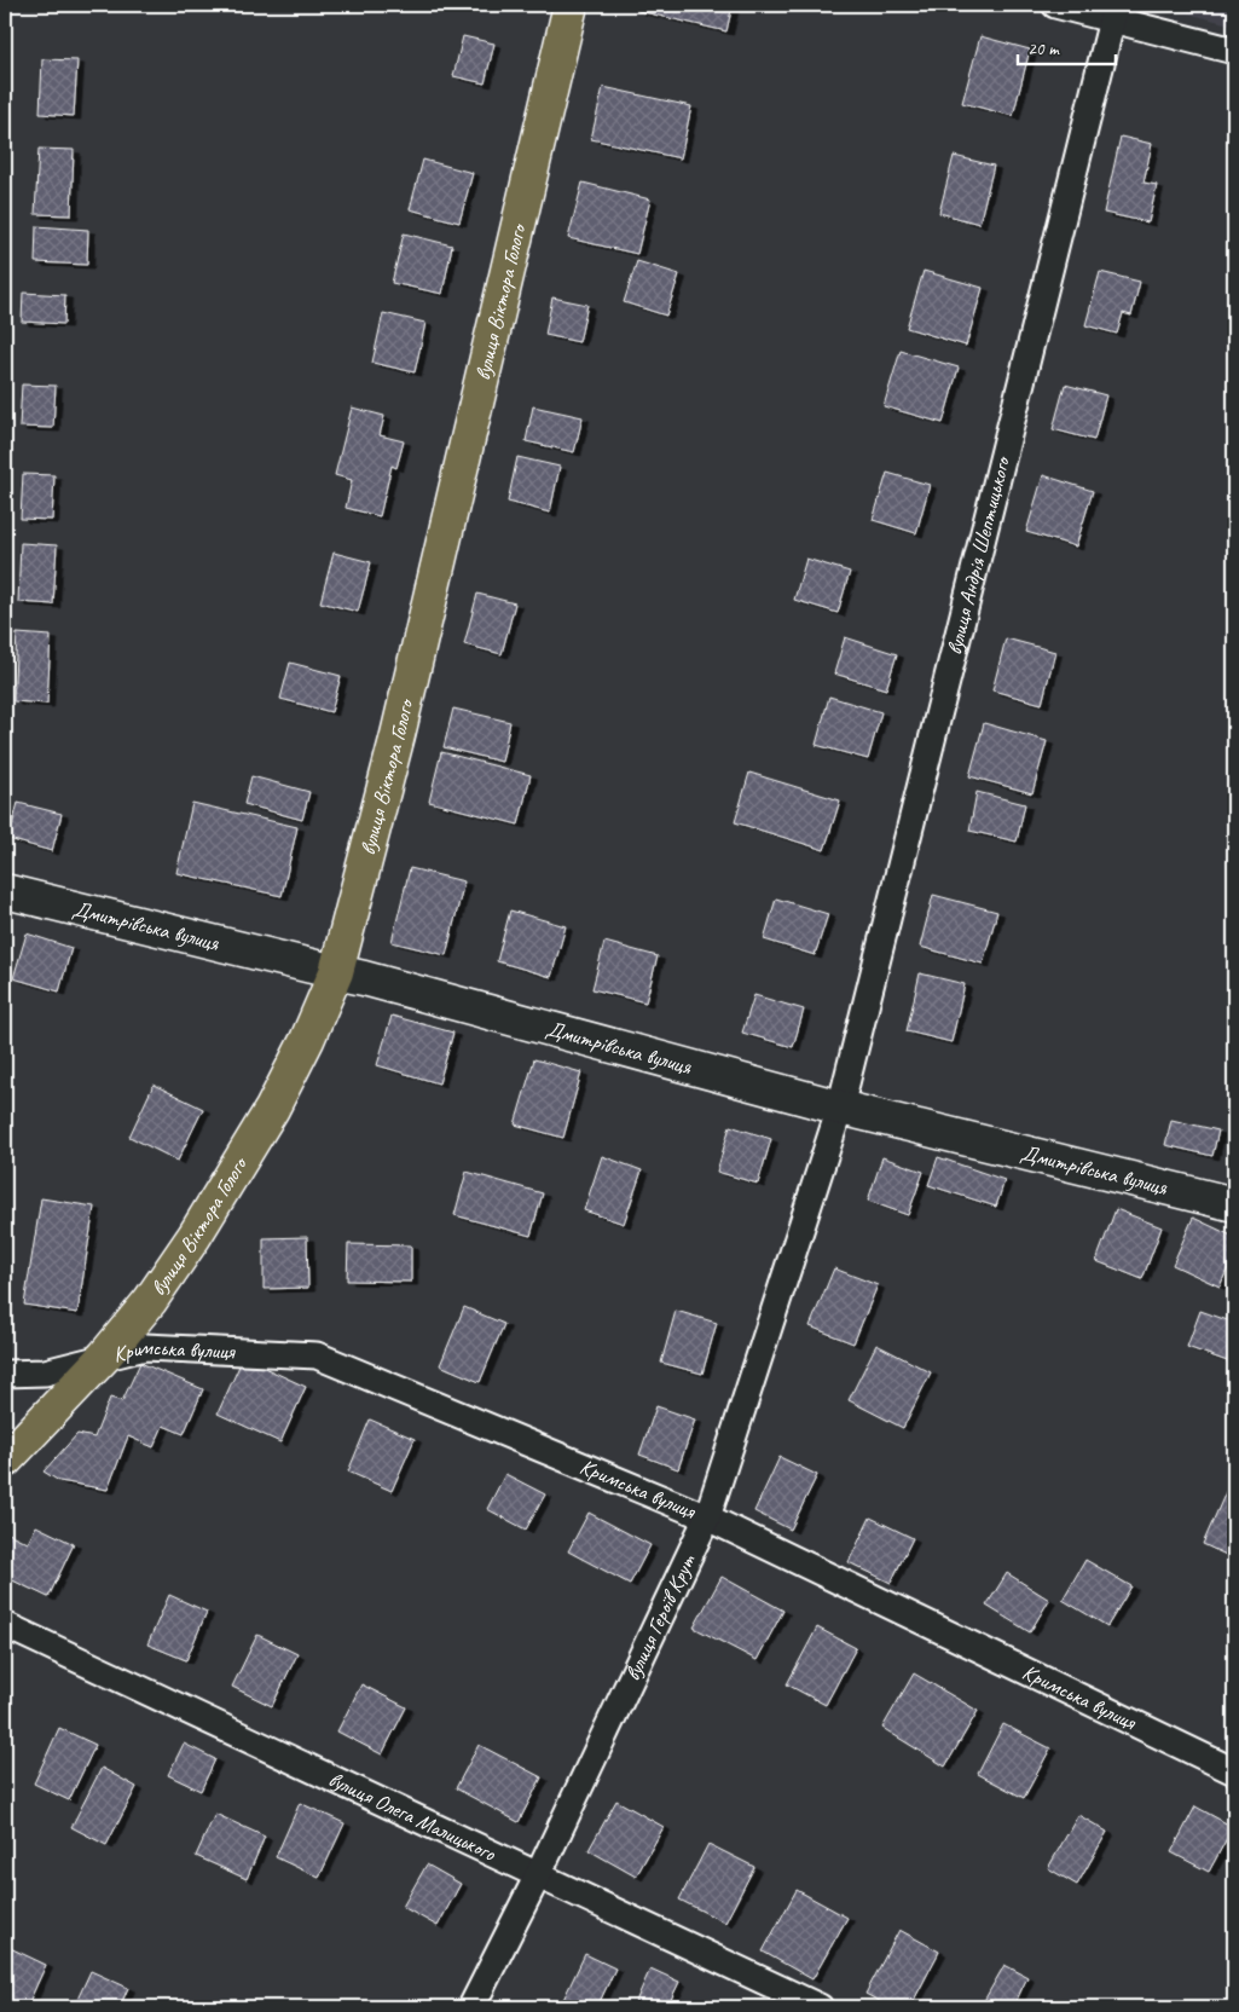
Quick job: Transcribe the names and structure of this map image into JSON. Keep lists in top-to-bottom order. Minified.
{"streets":{"main road":["вулиця Віктора Голого"],"street":["вулиця Андрія Шептицького","Дмитрівська вулиця","Кримська вулиця","вулиця Героїв Крут","вулиця Олега Малицького"]},"crossings":[["вулиця Віктора Голого","Дмитрівська вулиця"],["вулиця Віктора Голого","Кримська вулиця"],["вулиця Андрія Шептицького","Дмитрівська вулиця"],["вулиця Андрія Шептицького","вулиця Героїв Крут"],["Дмитрівська вулиця","вулиця Героїв Крут"],["Кримська вулиця","вулиця Героїв Крут"],["вулиця Героїв Крут","вулиця Олега Малицького"]],"scale_bar":"20 m"}
